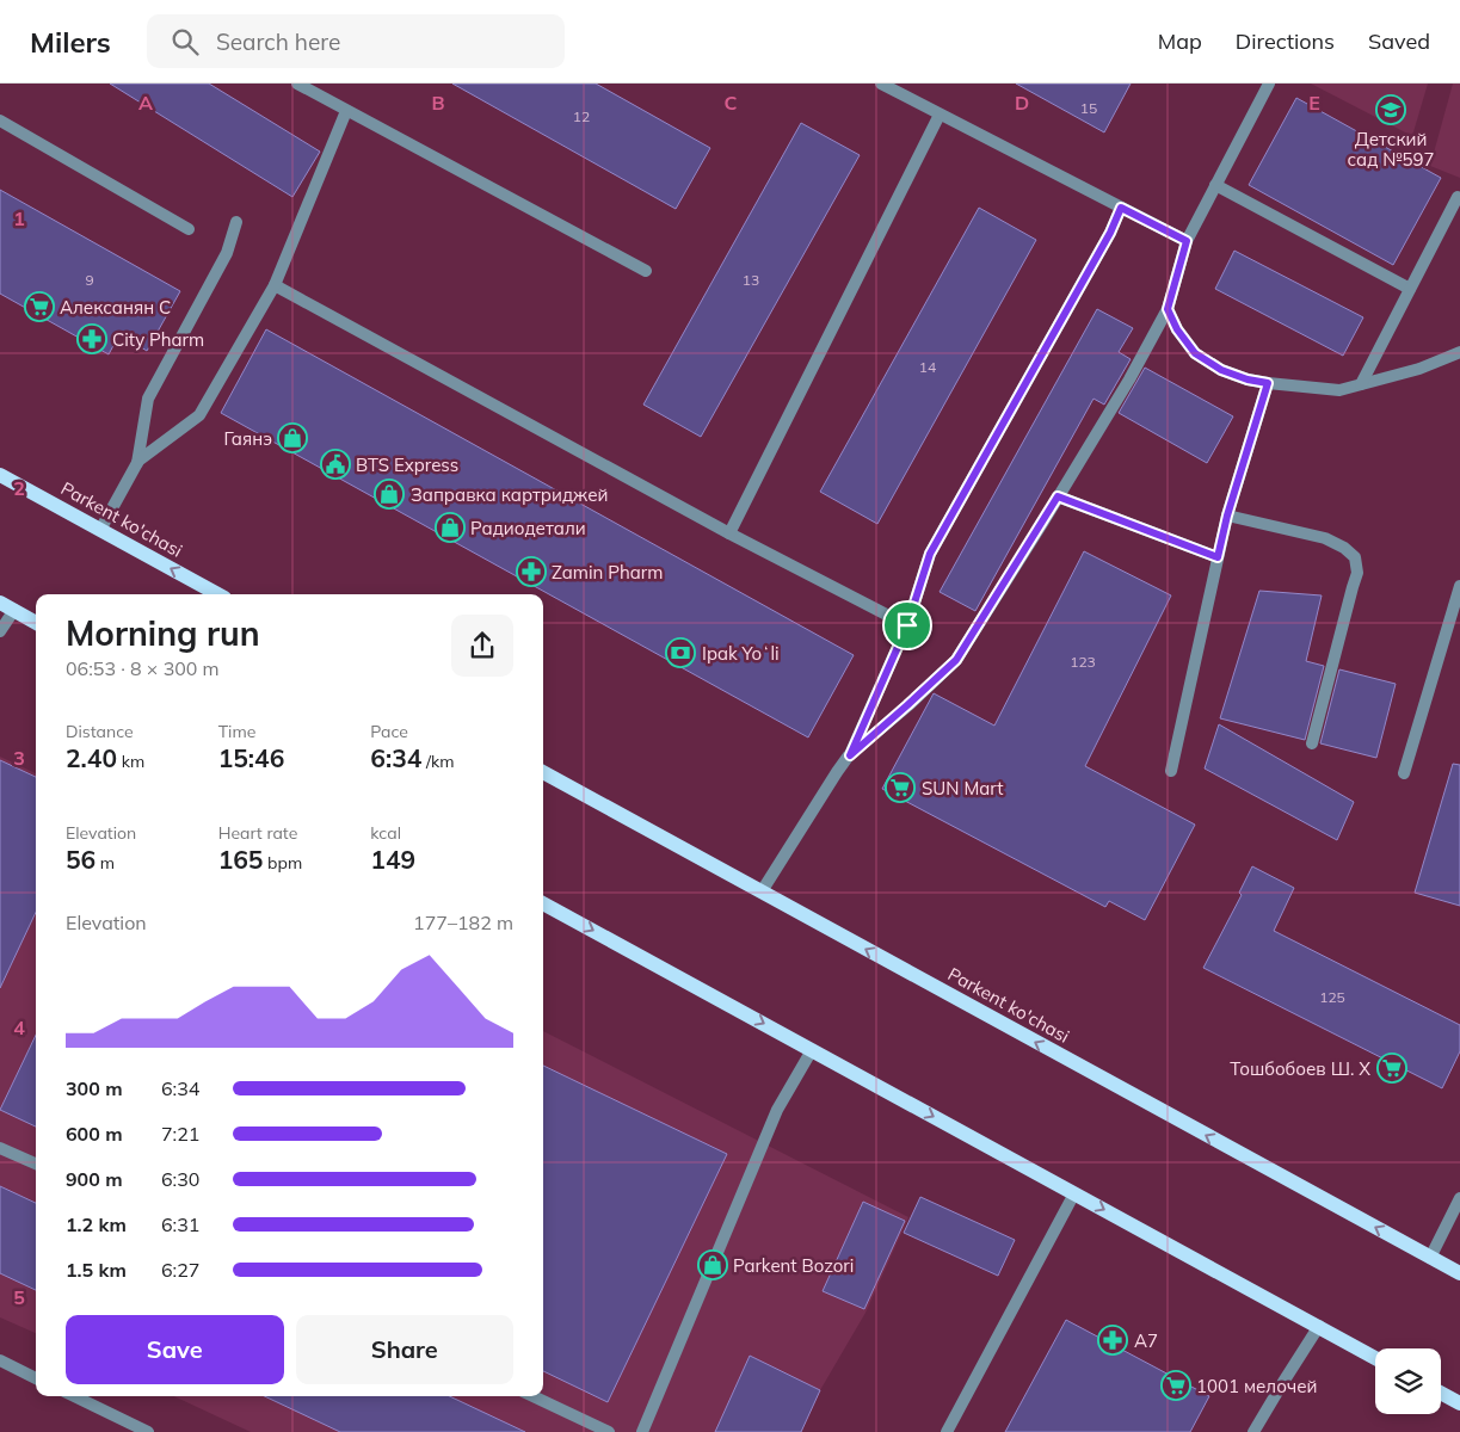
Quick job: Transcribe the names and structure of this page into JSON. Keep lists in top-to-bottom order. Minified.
{"streets":{"main road":["Parkent ko'chasi"]},"places":{"school or university":["Детский сад №597"],"supermarket":["Алексанян С","SUN Mart","Тошбобоев Ш. Х","1001 мелочей"],"pharmacy":["City Pharm","Zamin Pharm","А7"],"shop":["Гаянэ","Заправка картриджей","Радиодетали","Parkent Bozori"],"public building":["BTS Express"],"bank":["Ipak Yoʻli"]},"house_numbers":["15","12","9","13","14","123","125"],"page":{"header":"Milers","search":"Search here","nav":["Map","Directions","Saved"],"heading":["Morning run","06:53 · 8 × 300 m"],"stats":[["Distance","2.40 km"],["Time","15:46"],["Pace","6:34 /km"],["Elevation","56 m"],["Heart rate","165 bpm"],["kcal","149"]],"chart":["Elevation","177–182 m"],"list":[{"name":"300 m","note":"6:34"},{"name":"600 m","note":"7:21"},{"name":"900 m","note":"6:30"},{"name":"1.2 km","note":"6:31"},{"name":"1.5 km","note":"6:27"}],"buttons":["Save","Share"]},"grid":{"columns":["A","B","C","D","E"],"rows":["1","2","3","4","5"]}}
